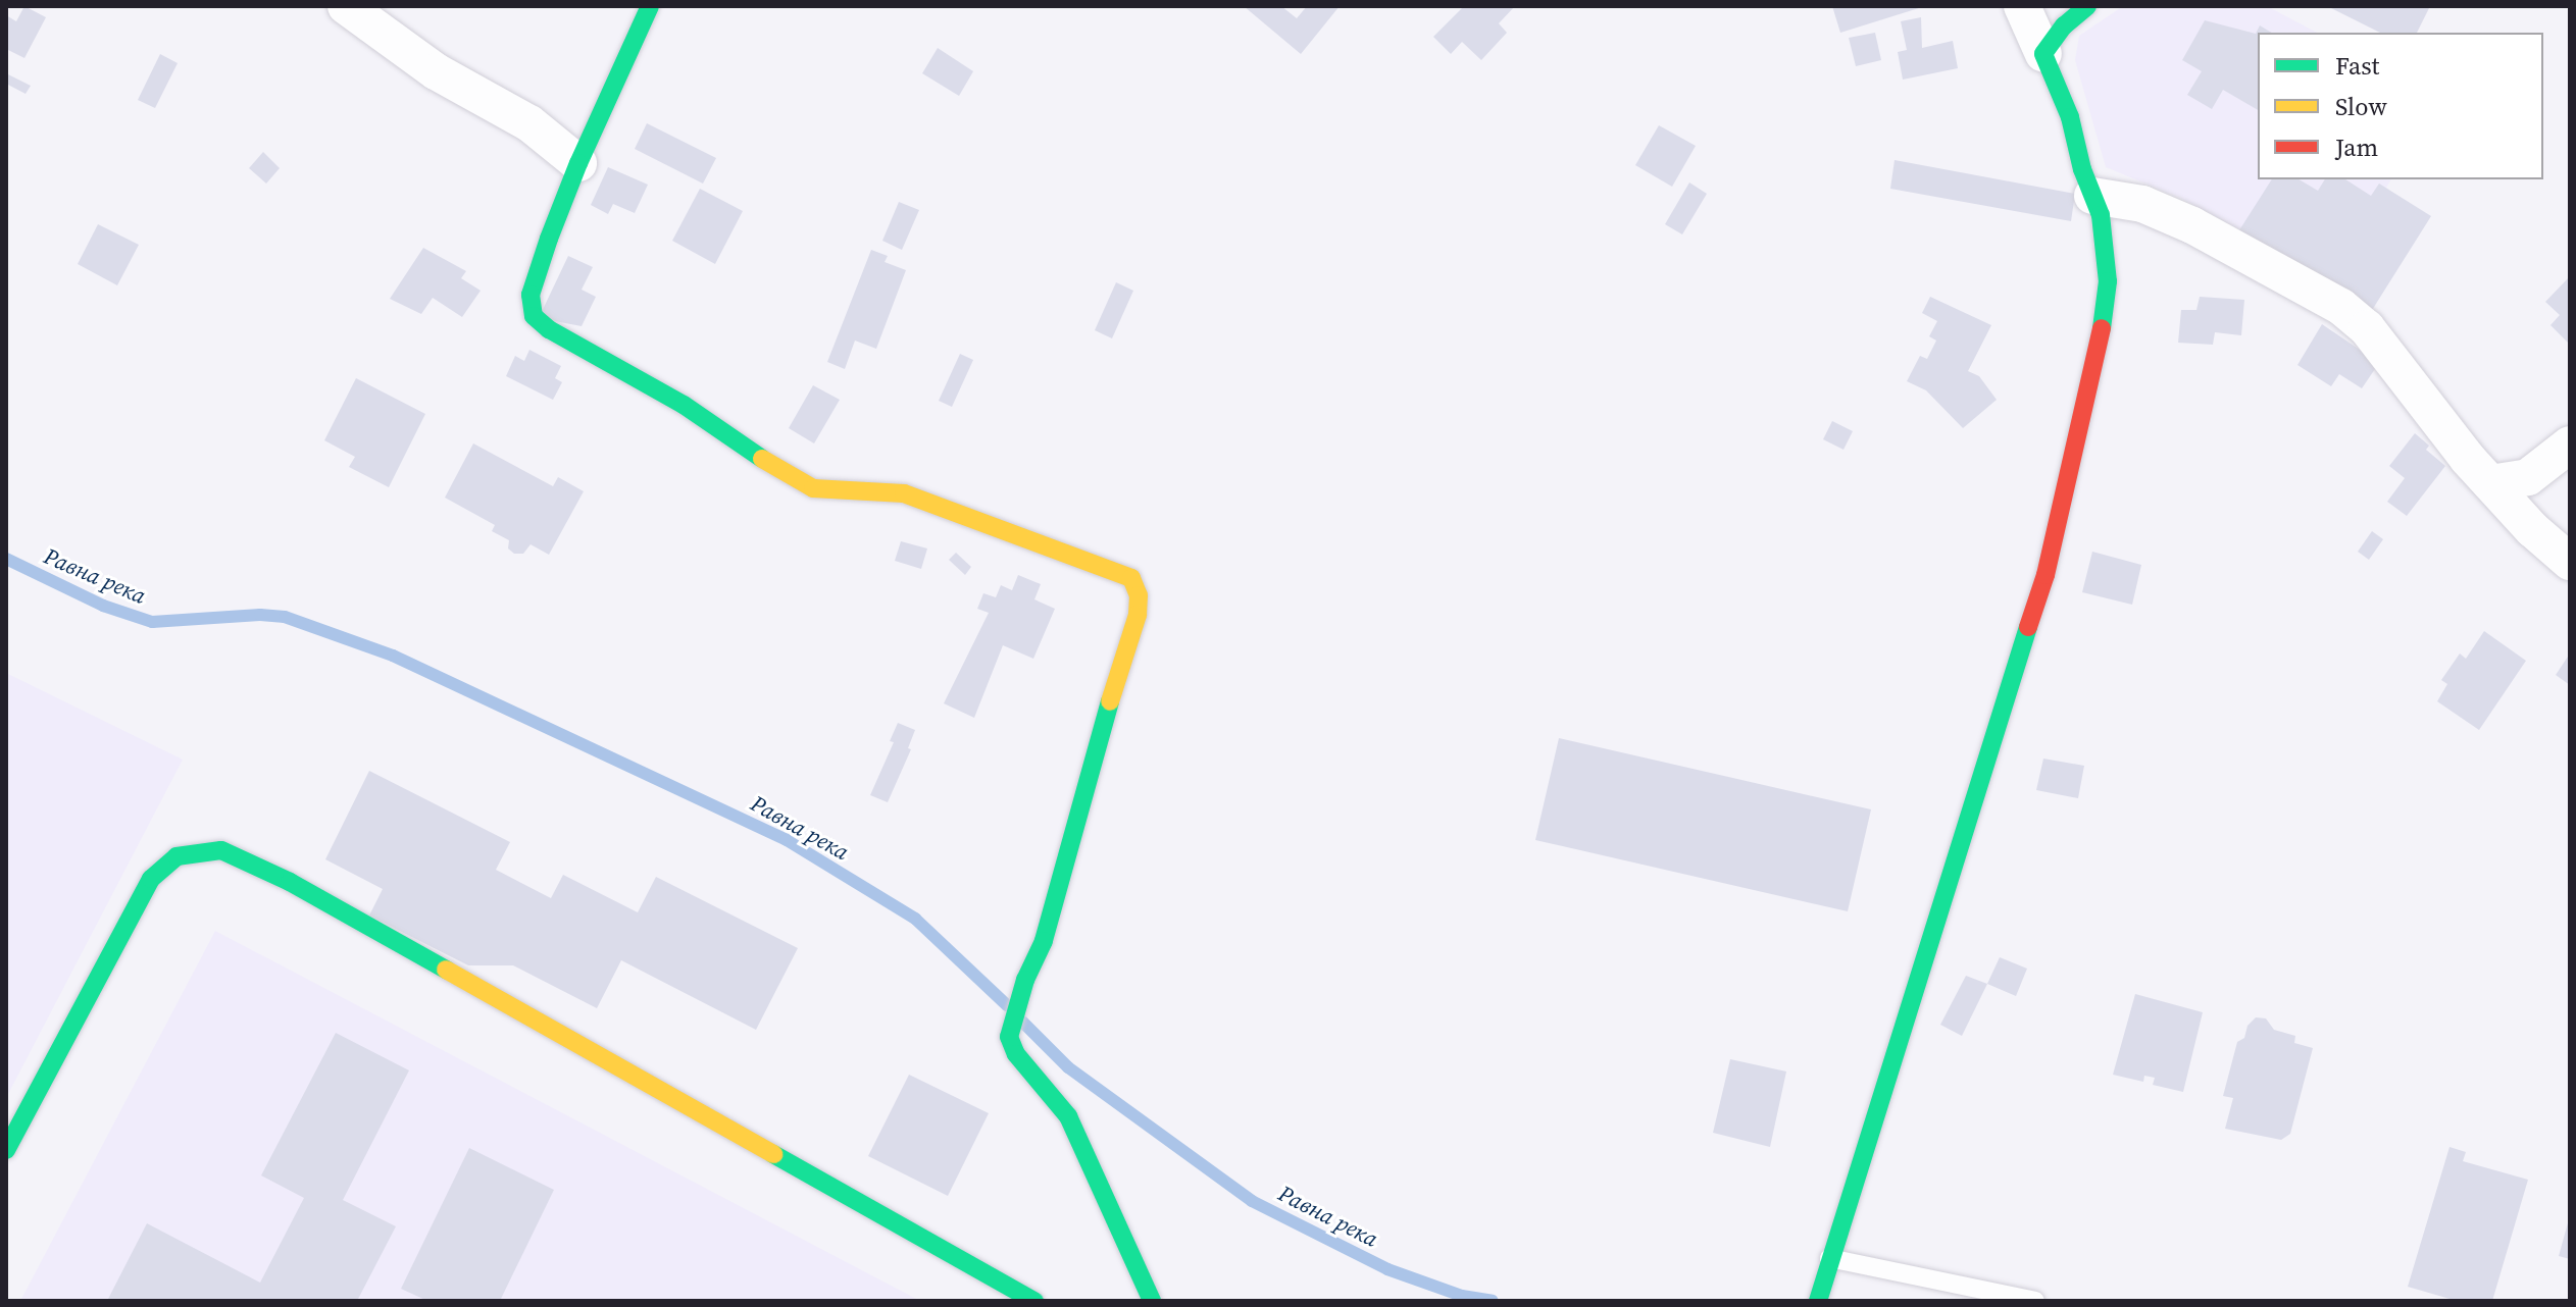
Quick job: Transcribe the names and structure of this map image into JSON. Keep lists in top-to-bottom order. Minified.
{"water":["Равна река"],"legend":["Fast","Slow","Jam"]}
